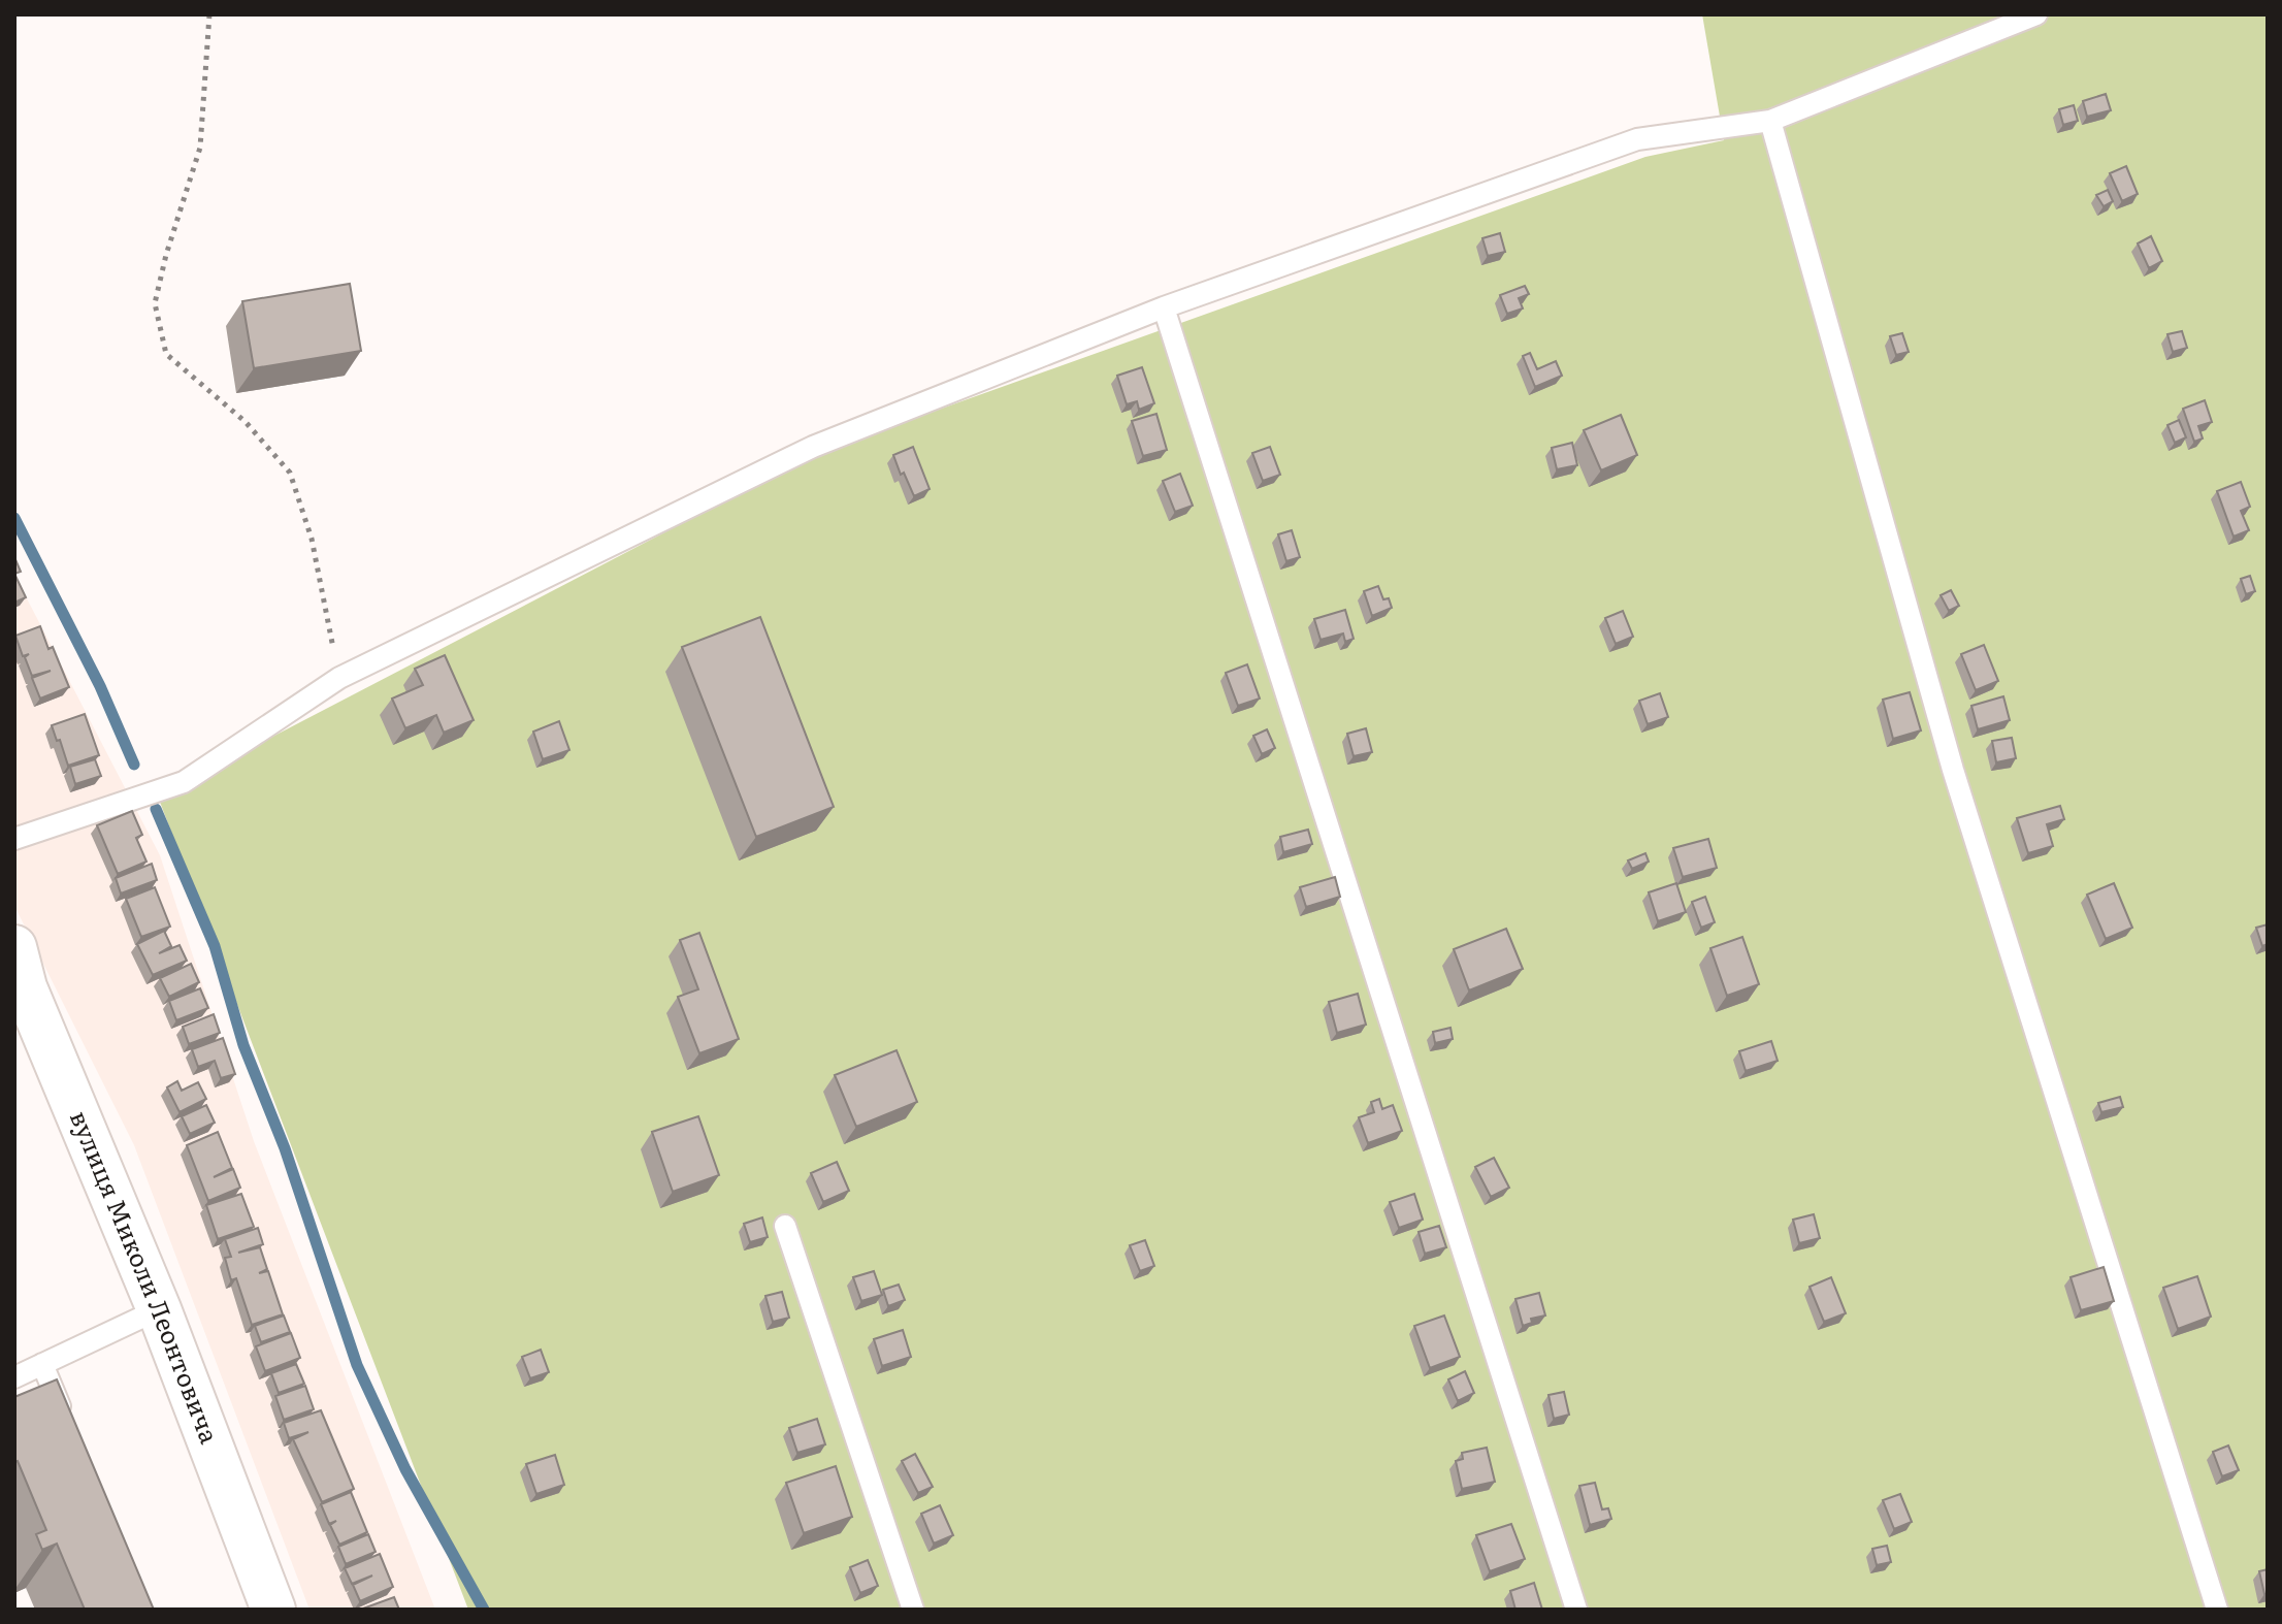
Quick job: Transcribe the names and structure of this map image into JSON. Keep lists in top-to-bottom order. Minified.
{"streets":{"street":["вулиця Миколи Леонтовича"]}}
